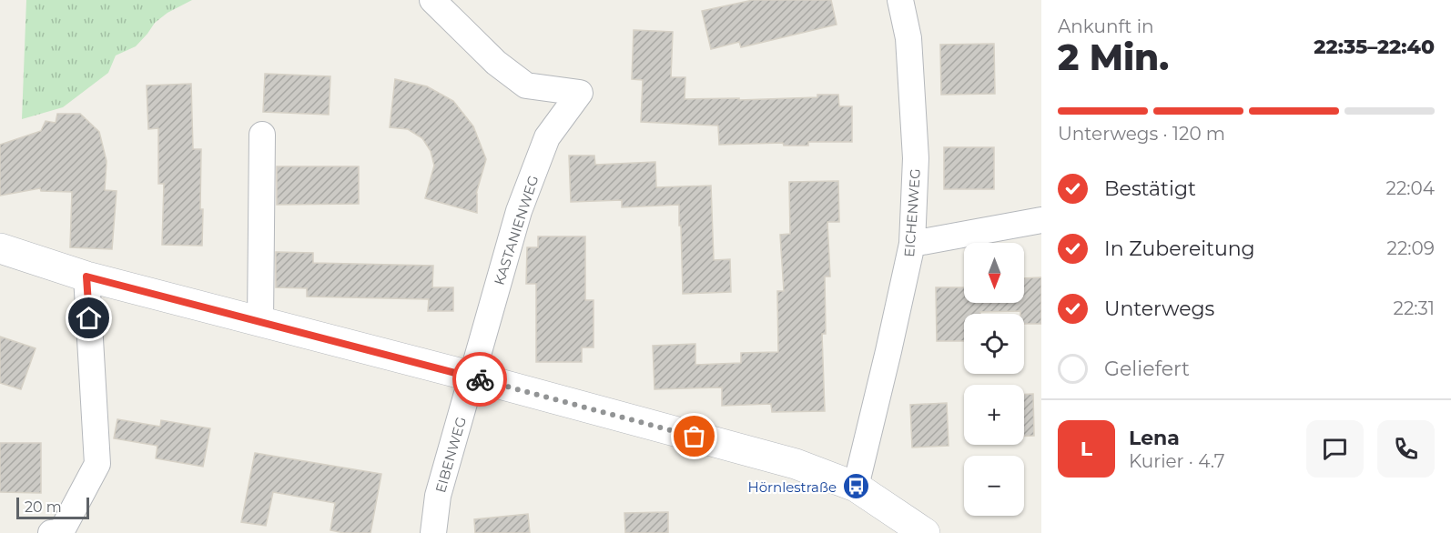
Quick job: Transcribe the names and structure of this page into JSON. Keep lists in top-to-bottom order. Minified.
{"streets":{"street":["EICHENWEG","KASTANIENWEG","EIBENWEG"]},"crossings":[["KASTANIENWEG","EIBENWEG"]],"places":{"bus stop":["Hörnlestraße"]},"scale_bar":"20 m","north":"bottom","page":{"heading":["2 Min.","Ankunft in","22:35–22:40"],"panel":["Lena","Kurier · 4.7"],"bar":"Unterwegs · 120 m","list":[["Bestätigt","22:04"],["In Zubereitung","22:09"],["Unterwegs","22:31"],"Geliefert"],"map_buttons":["+","−"],"round":"L","scale":"20 m"}}
